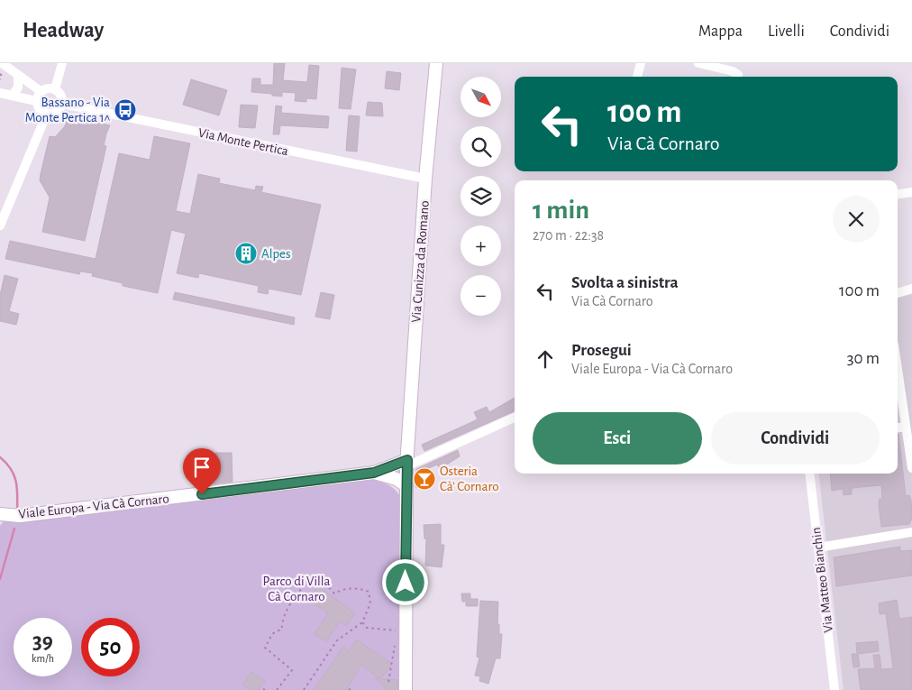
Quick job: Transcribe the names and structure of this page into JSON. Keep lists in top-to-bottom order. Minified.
{"streets":{"main road":["Via Cunizza da Romano","Viale Europa - Via Cà Cornaro"],"street":["Via Monte Pertica","Via Matteo Bianchin"]},"crossings":[["Via Monte Pertica","Via Cunizza da Romano"]],"parks":["Parco di Villa Cà Cornaro"],"places":{"bus stop":["Bassano - Via Monte Pertica 1^"],"building":["Alpes"],"bar":["Osteria Cà' Cornaro"]},"north":"bottom right","page":{"header":"Headway","nav":["Mappa","Livelli","Condividi"],"map_buttons":["+","−"],"turn":["100 m","Via Cà Cornaro"],"heading":["1 min","270 m · 22:38"],"list":[{"name":"Svolta a sinistra","note":"Via Cà Cornaro","value":"100 m"},{"name":"Prosegui","note":"Viale Europa - Via Cà Cornaro","value":"30 m"}],"buttons":["Esci","Condividi"],"speed":"39 km/h","limit":"50"}}
